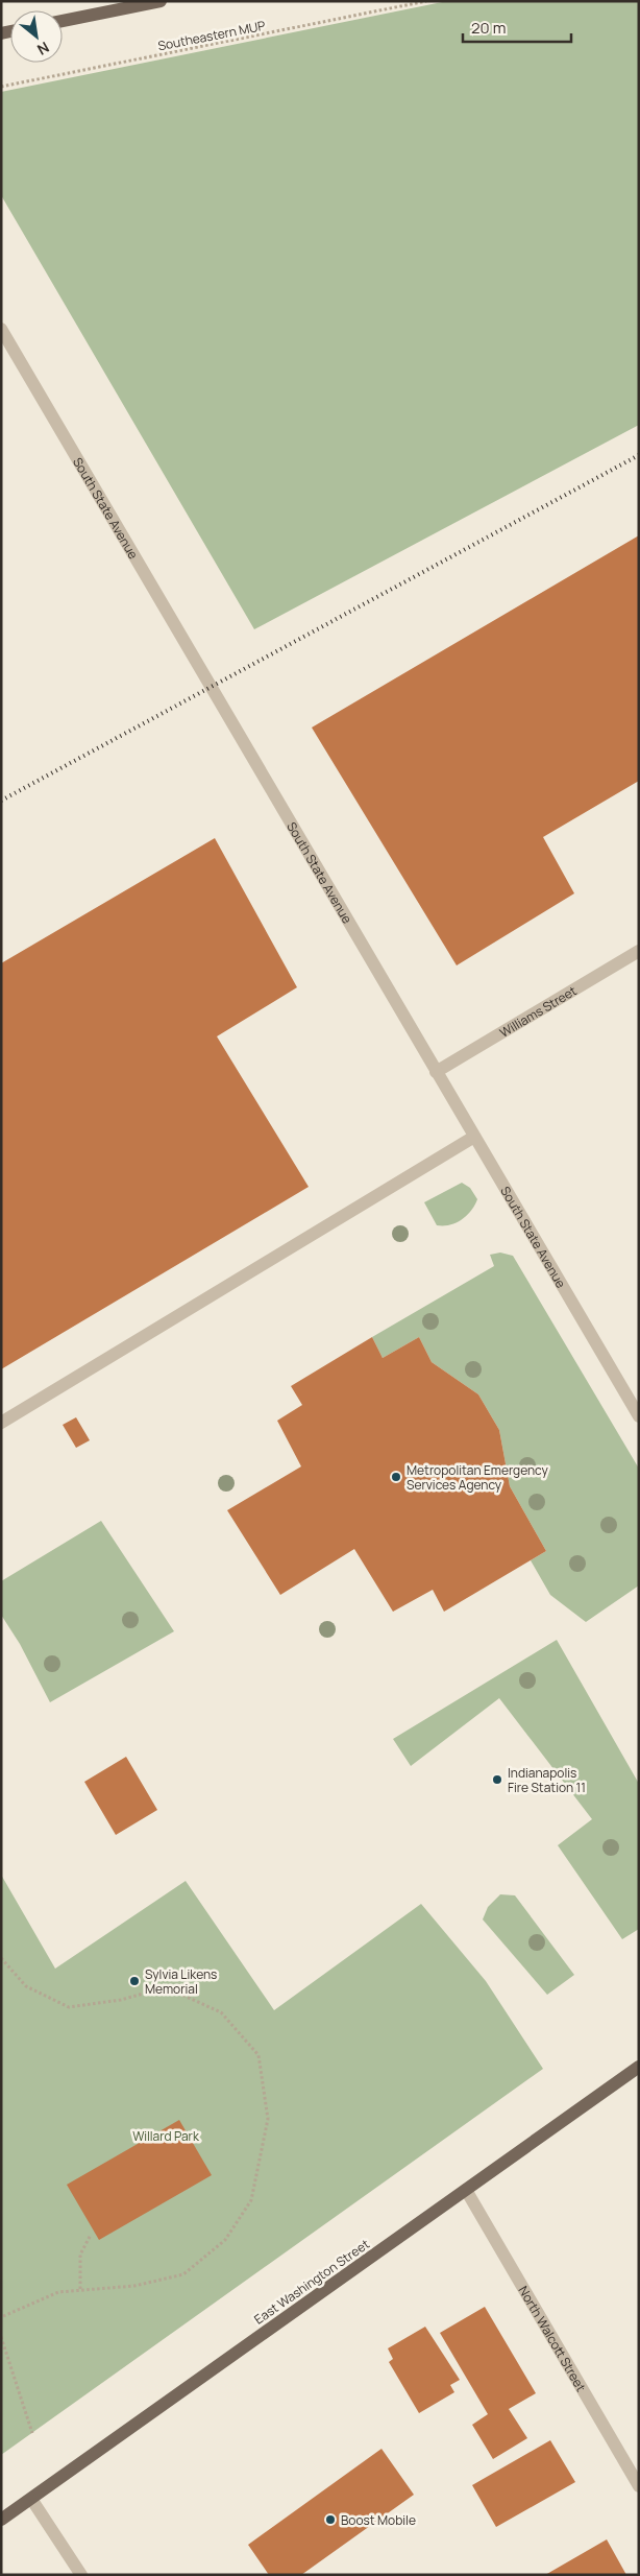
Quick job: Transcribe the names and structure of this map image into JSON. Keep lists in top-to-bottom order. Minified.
{"streets":{"main road":["East Washington Street"],"street":["South State Avenue","Williams Street","North Walcott Street"],"path":["Southeastern MUP"]},"crossings":[["South State Avenue","Williams Street"],["East Washington Street","North Walcott Street"]],"parks":["Willard Park"],"places":["Metropolitan Emergency Services Agency","Indianapolis Fire Station 11","Sylvia Likens Memorial","Boost Mobile"],"scale_bar":"20 m","north":"bottom right"}
